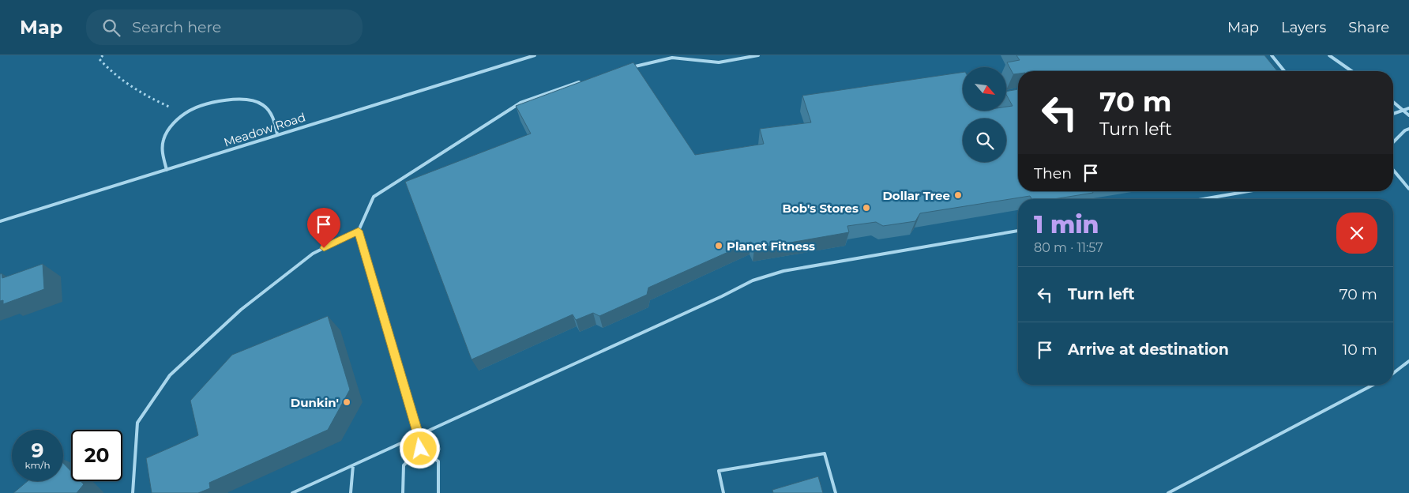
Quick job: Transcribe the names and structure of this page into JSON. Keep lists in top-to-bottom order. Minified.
{"streets":{"lane":["Meadow Road"]},"places":["Dollar Tree","Bob's Stores","Planet Fitness","Dunkin'"],"north":"bottom right","page":{"header":"Map","search":"Search here","nav":["Map","Layers","Share"],"turn":["70 m","Turn left"],"then":"Then","heading":["1 min","80 m · 11:57"],"list":[{"name":"Turn left","value":"70 m"},{"name":"Arrive at destination","value":"10 m"}],"speed":"9 km/h","limit":"20"}}
